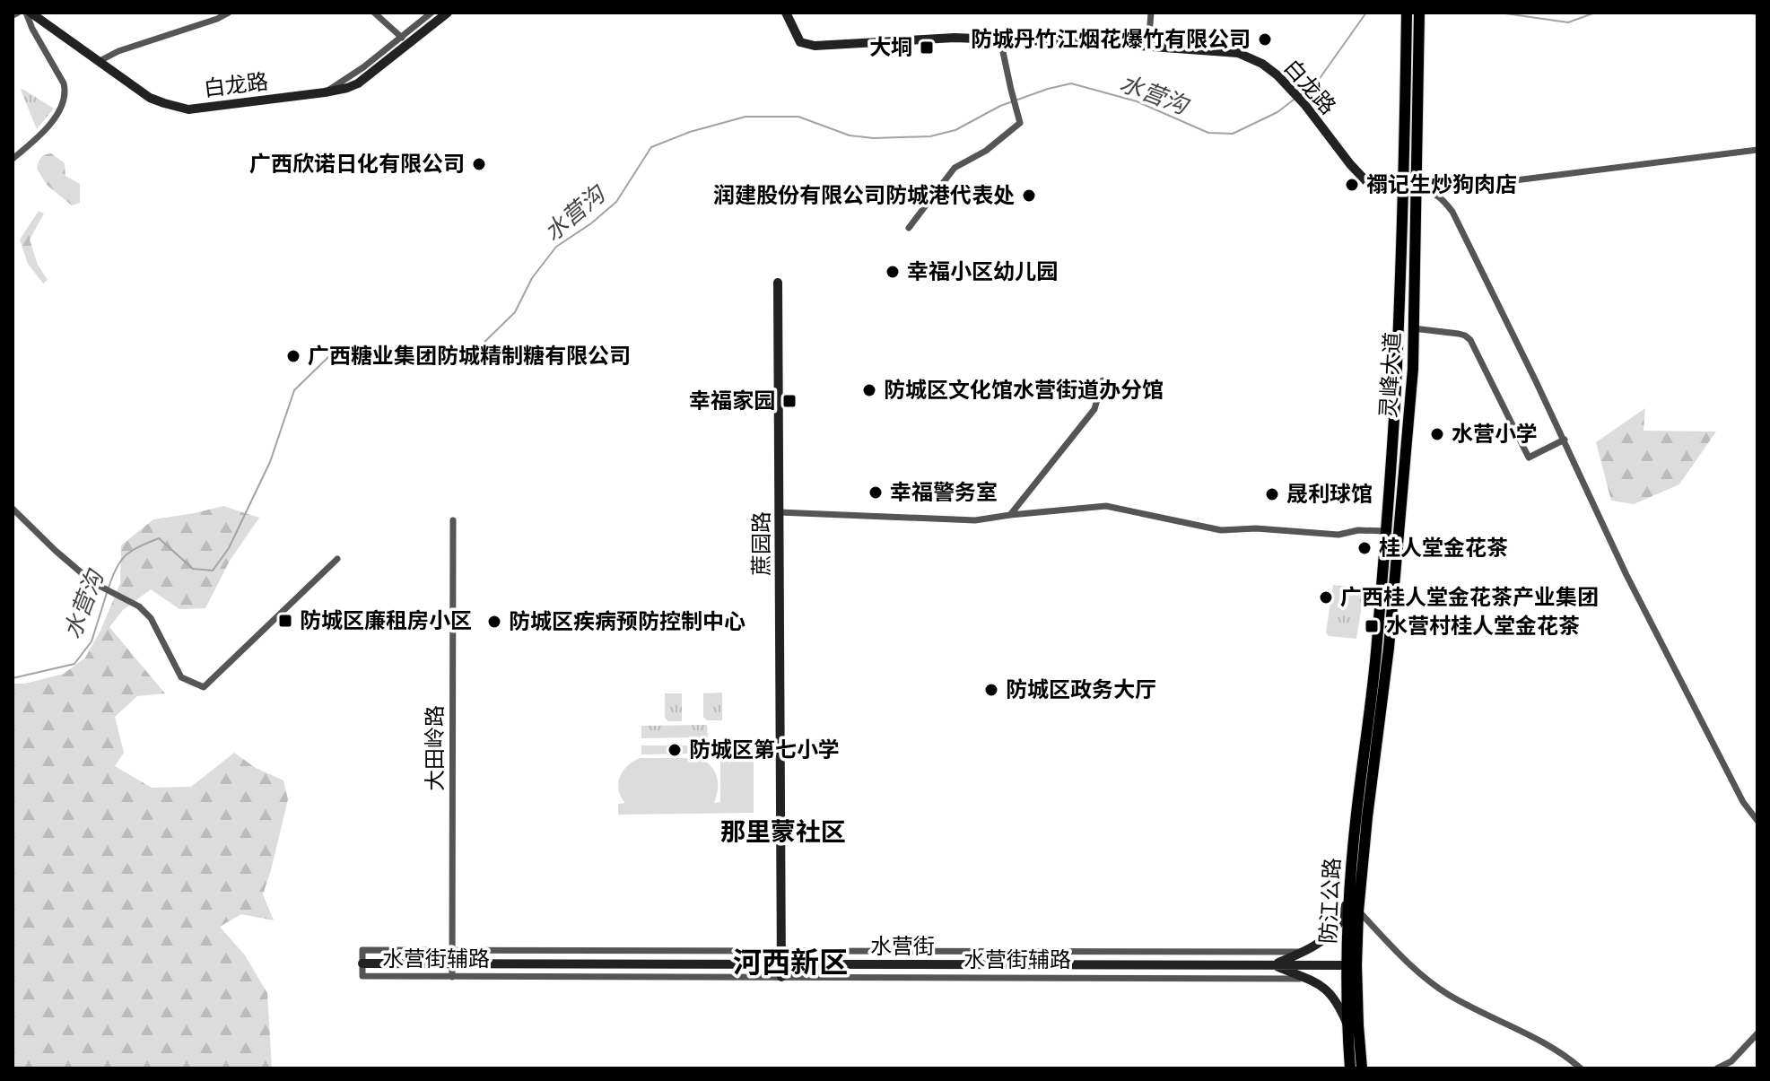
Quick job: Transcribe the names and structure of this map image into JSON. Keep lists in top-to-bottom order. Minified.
{"streets":{"main road":["灵峰大道","防江公路"],"street":["白龙路","蔗园路","大田岭路","水营街","水营街辅路"]},"crossings":[["白龙路","灵峰大道"],["灵峰大道","防江公路"],["蔗园路","水营街"],["蔗园路","水营街辅路"],["大田岭路","水营街"],["大田岭路","水营街辅路"],["防江公路","水营街"],["水营街","水营街辅路"]],"districts":["那里蒙社区","河西新区"],"water":["水营沟"],"places":{"other":["防城丹竹江烟花爆竹有限公司","广西欣诺日化有限公司","禤记生炒狗肉店","润建股份有限公司防城港代表处","幸福小区幼儿园","广西糖业集团防城精制糖有限公司","防城区文化馆水营街道办分馆","水营小学","幸福警务室","晟利球馆","桂人堂金花茶","广西桂人堂金花茶产业集团","防城区疾病预防控制中心","防城区政务大厅","防城区第七小学"],"transit":["大垌","幸福家园","防城区廉租房小区","水营村桂人堂金花茶"]}}
